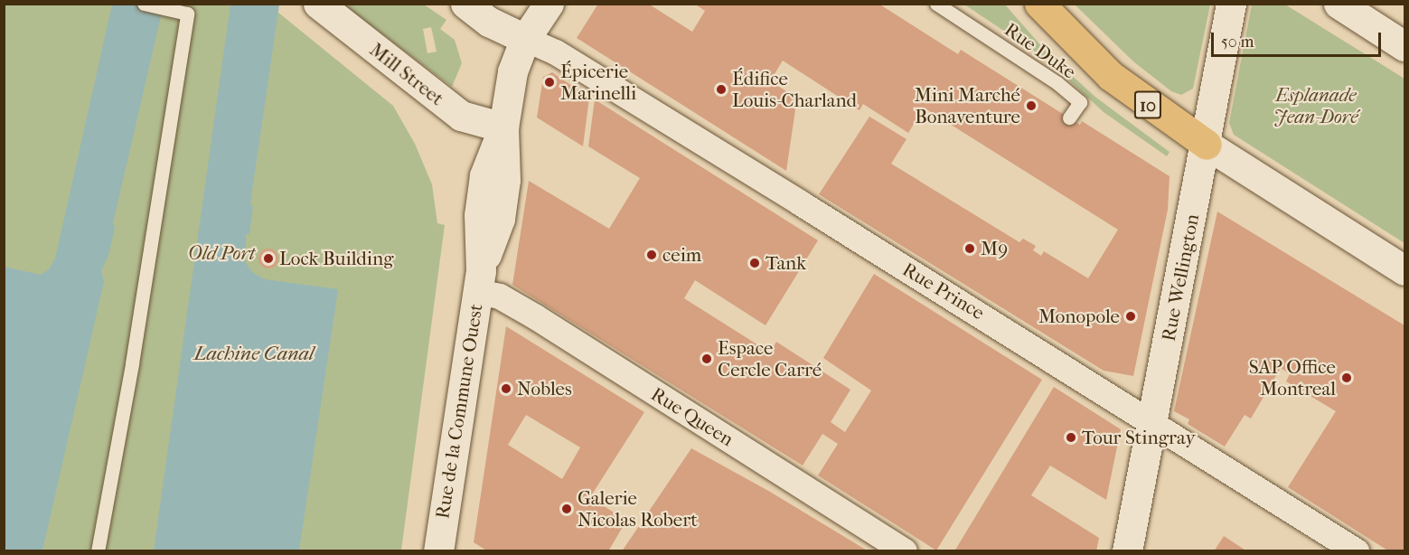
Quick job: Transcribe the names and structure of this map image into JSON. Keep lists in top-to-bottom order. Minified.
{"streets":{"highway":["10"],"street":["Mill Street","Rue Wellington","Rue Prince","Rue de la Commune Ouest","Rue Queen"],"lane":["Rue Duke"]},"crossings":[["Mill Street","Rue de la Commune Ouest"],["10","Rue Wellington"],["Rue Wellington","Rue Prince"],["Rue Prince","Rue de la Commune Ouest"],["Rue de la Commune Ouest","Rue Queen"]],"water":["Lachine Canal"],"parks":["Esplanade Jean-Doré","Old Port"],"places":["Épicerie Marinelli","Édifice Louis-Charland","Mini Marché Bonaventure","M9","ceim","Lock Building","Tank","Monopole","Espace Cercle Carré","SAP Office Montreal","Nobles","Tour Stingray","Galerie Nicolas Robert"],"scale_bar":"50 m"}
